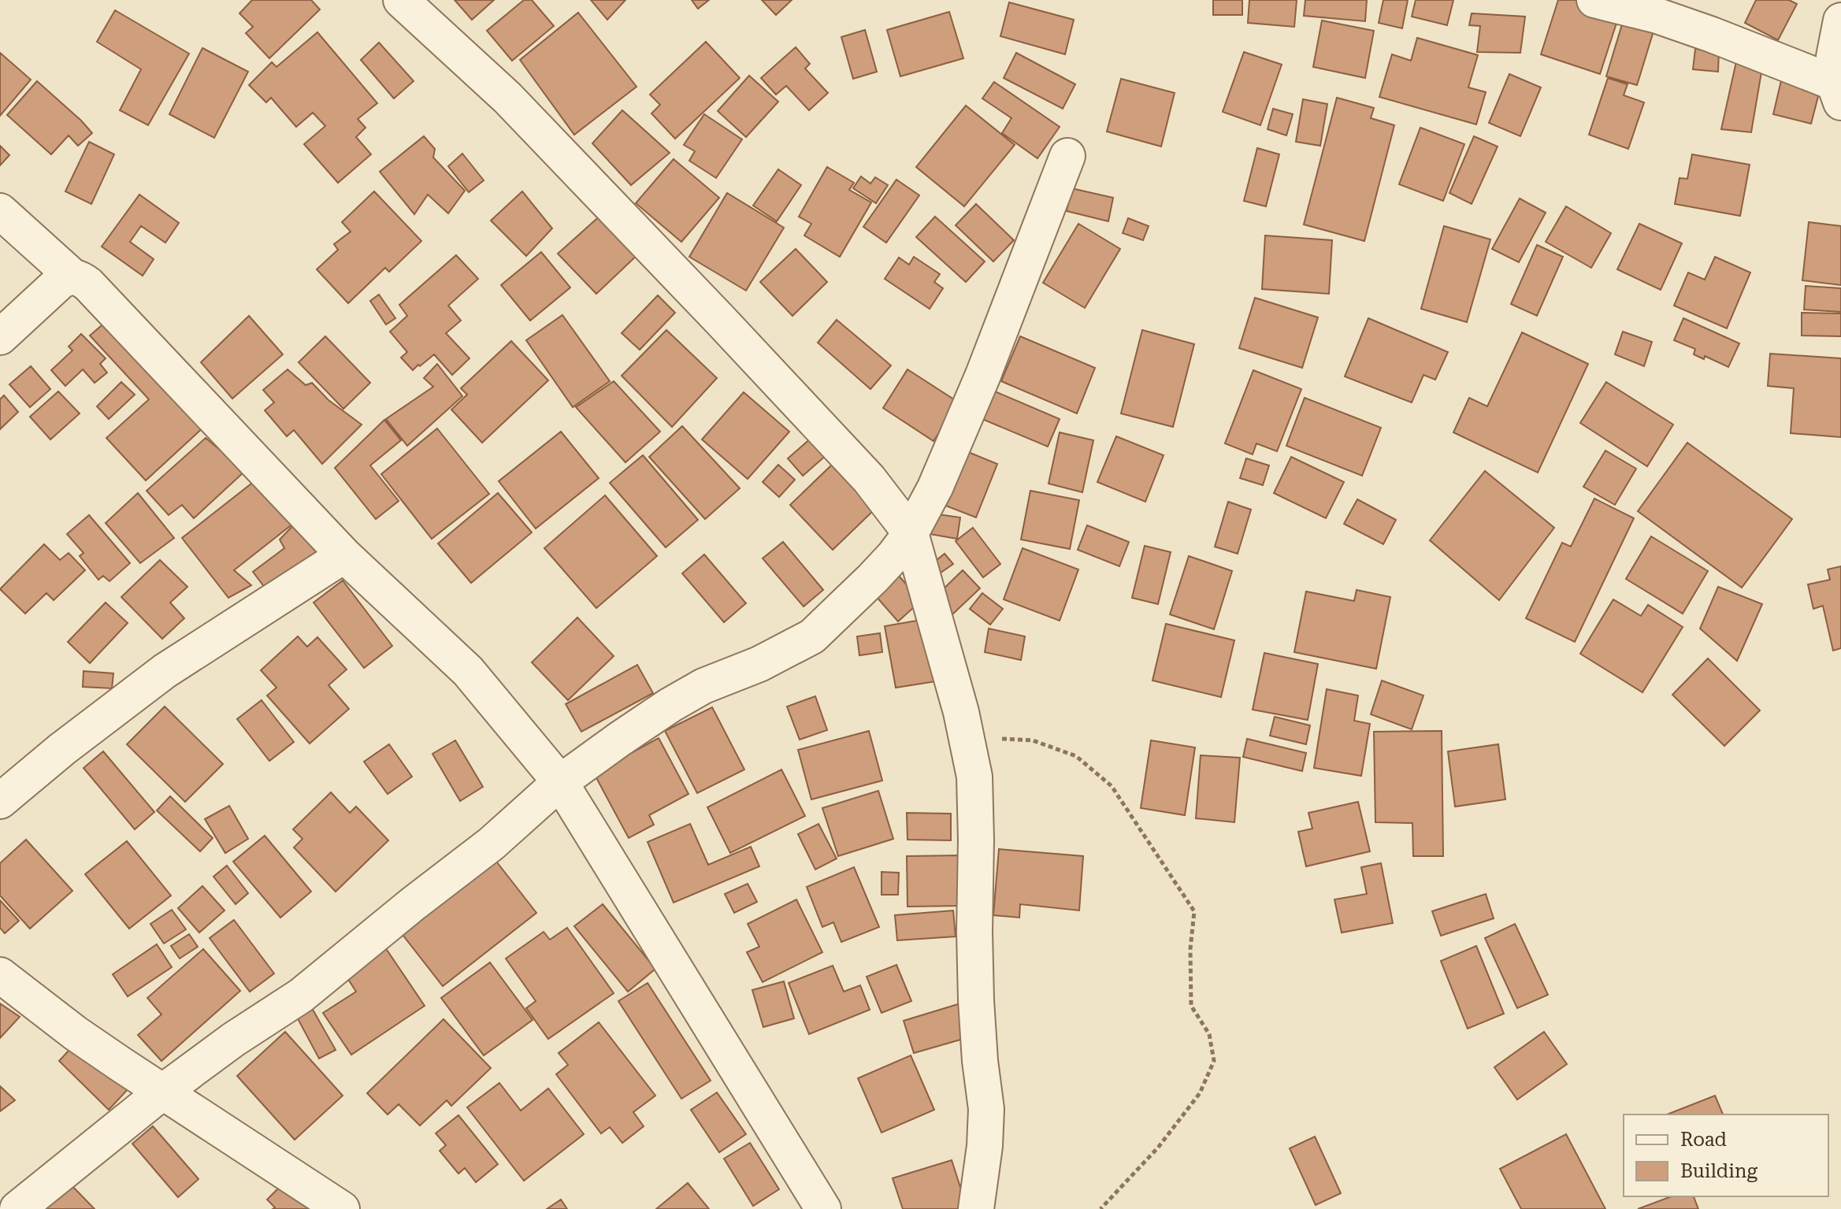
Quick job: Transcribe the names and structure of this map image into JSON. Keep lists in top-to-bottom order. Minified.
{"legend":["Road","Building"]}
